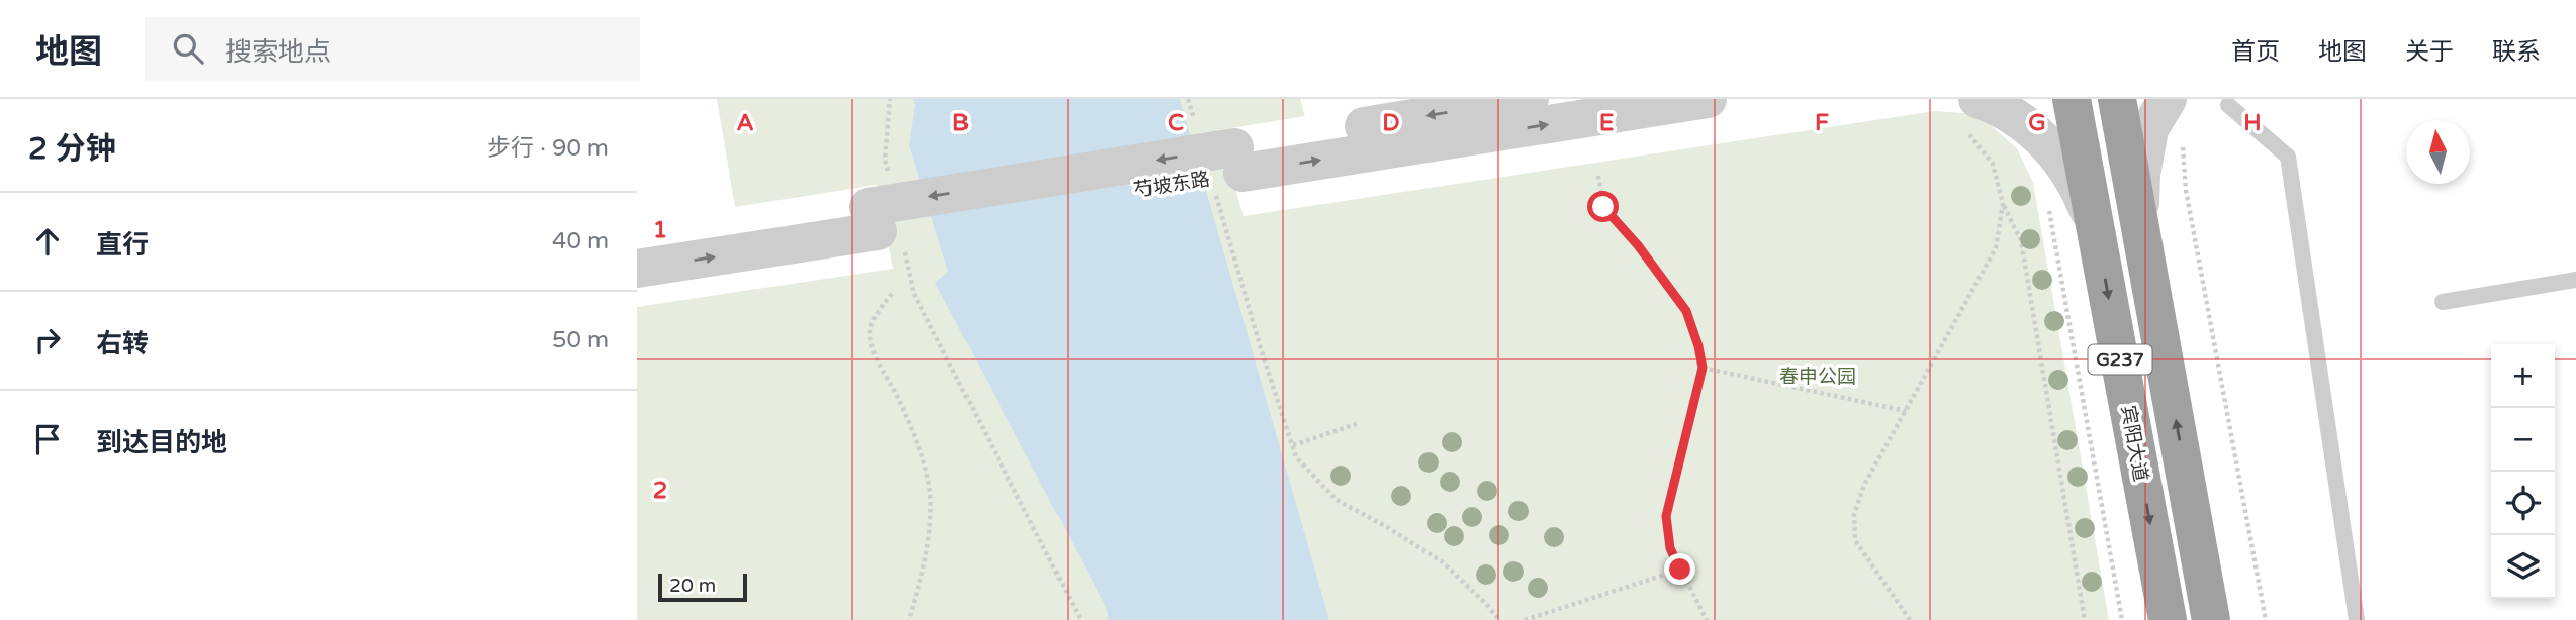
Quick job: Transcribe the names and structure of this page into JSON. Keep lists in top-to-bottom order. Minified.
{"streets":{"highway":["G237","宾阳大道"],"street":["芍坡东路"]},"parks":["春申公园"],"scale_bar":"20 m","north":"top","page":{"header":"地图","search":"搜索地点","nav":["首页","地图","关于","联系"],"heading":["2 分钟","步行 · 90 m"],"list":[["直行","40 m"],["右转","50 m"],"到达目的地"],"map_buttons":["+","−"],"scale":"20 m"},"grid":{"columns":["A","B","C","D","E","F","G","H"],"rows":["1","2"]}}
